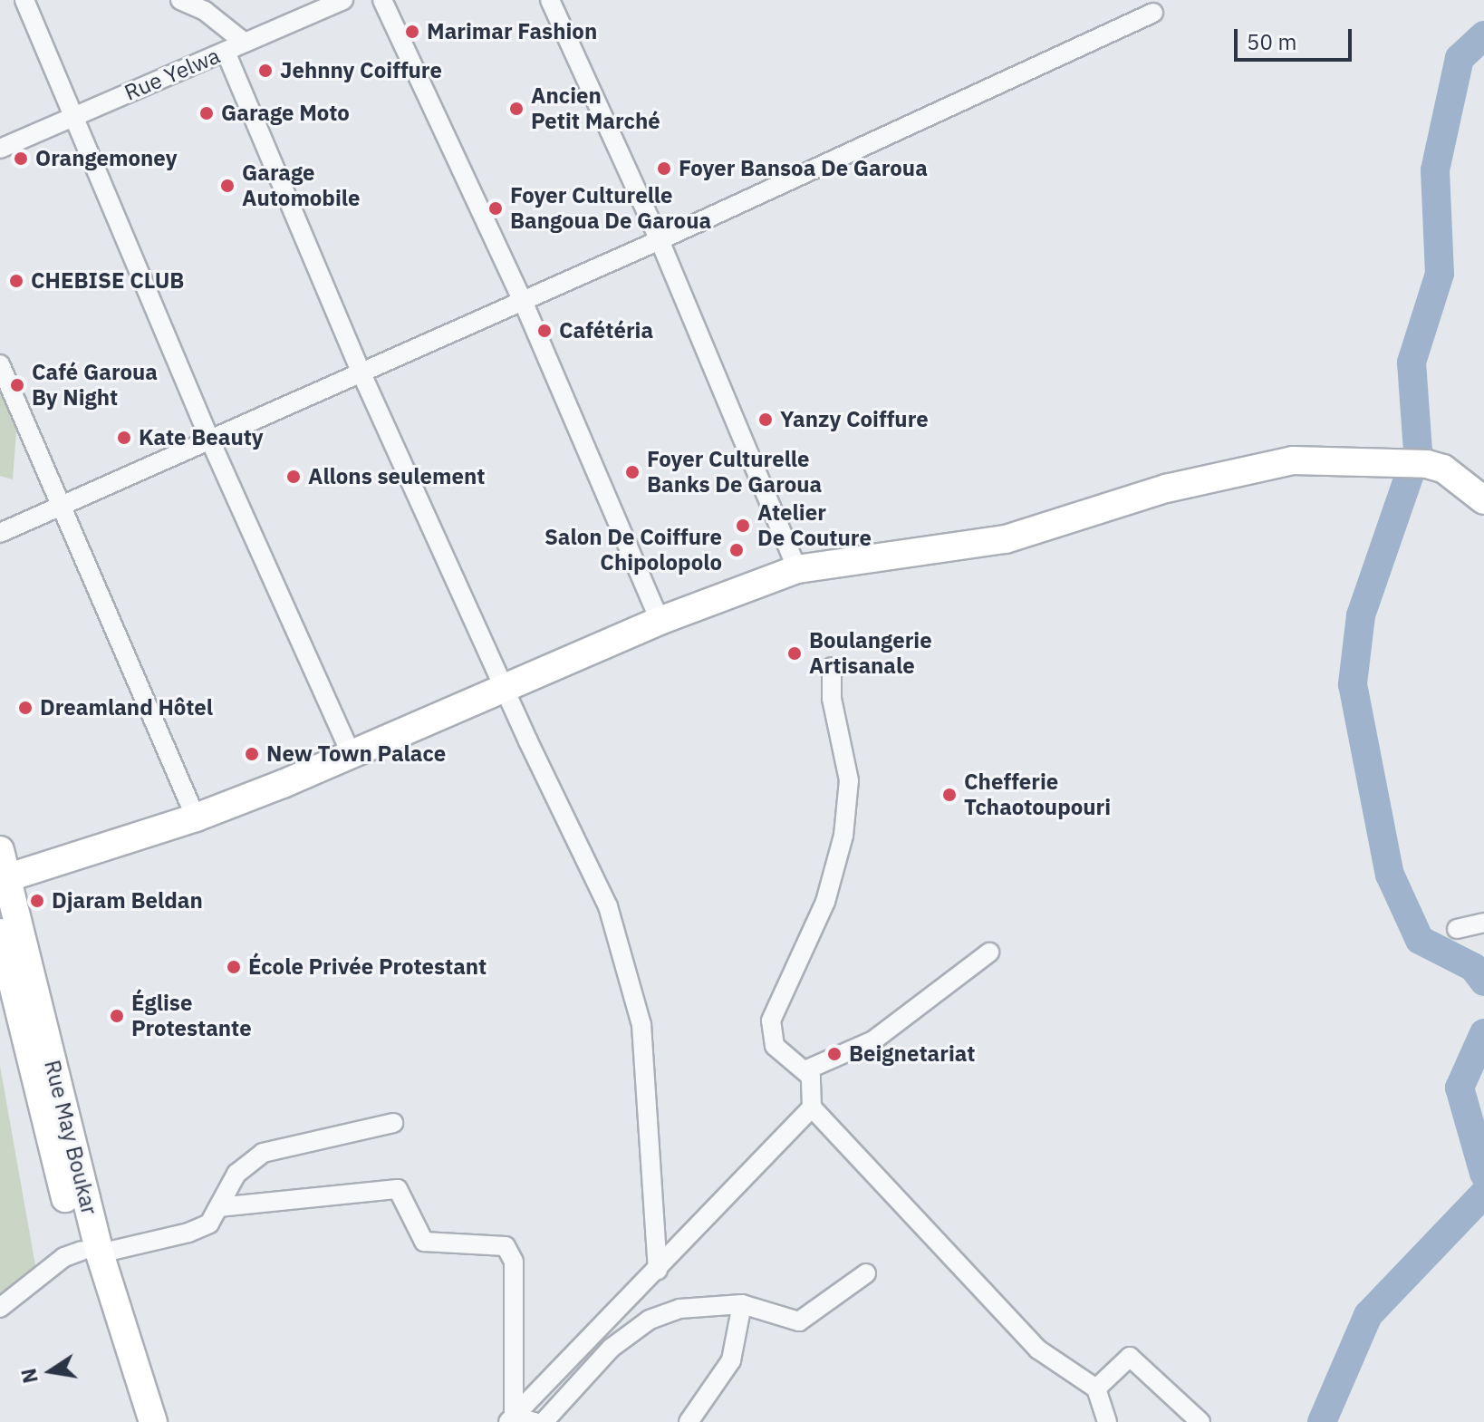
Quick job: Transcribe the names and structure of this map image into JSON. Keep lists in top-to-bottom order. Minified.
{"streets":{"street":["Rue Yelwa","Rue May Boukar"]},"places":["Marimar Fashion","Jehnny Coiffure","Ancien Petit Marché","Garage Moto","Orangemoney","Foyer Bansoa De Garoua","Garage Automobile","Foyer Culturelle Bangoua De Garoua","CHEBISE CLUB","Cafétéria","Café Garoua By Night","Yanzy Coiffure","Kate Beauty","Foyer Culturelle Banks De Garoua","Allons seulement","Atelier De Couture","Salon De Coiffure Chipolopolo","Boulangerie Artisanale","Dreamland Hôtel","New Town Palace","Chefferie Tchaotoupouri","Djaram Beldan","École Privée Protestant","Église Protestante","Beignetariat"],"scale_bar":"50 m","north":"left"}
